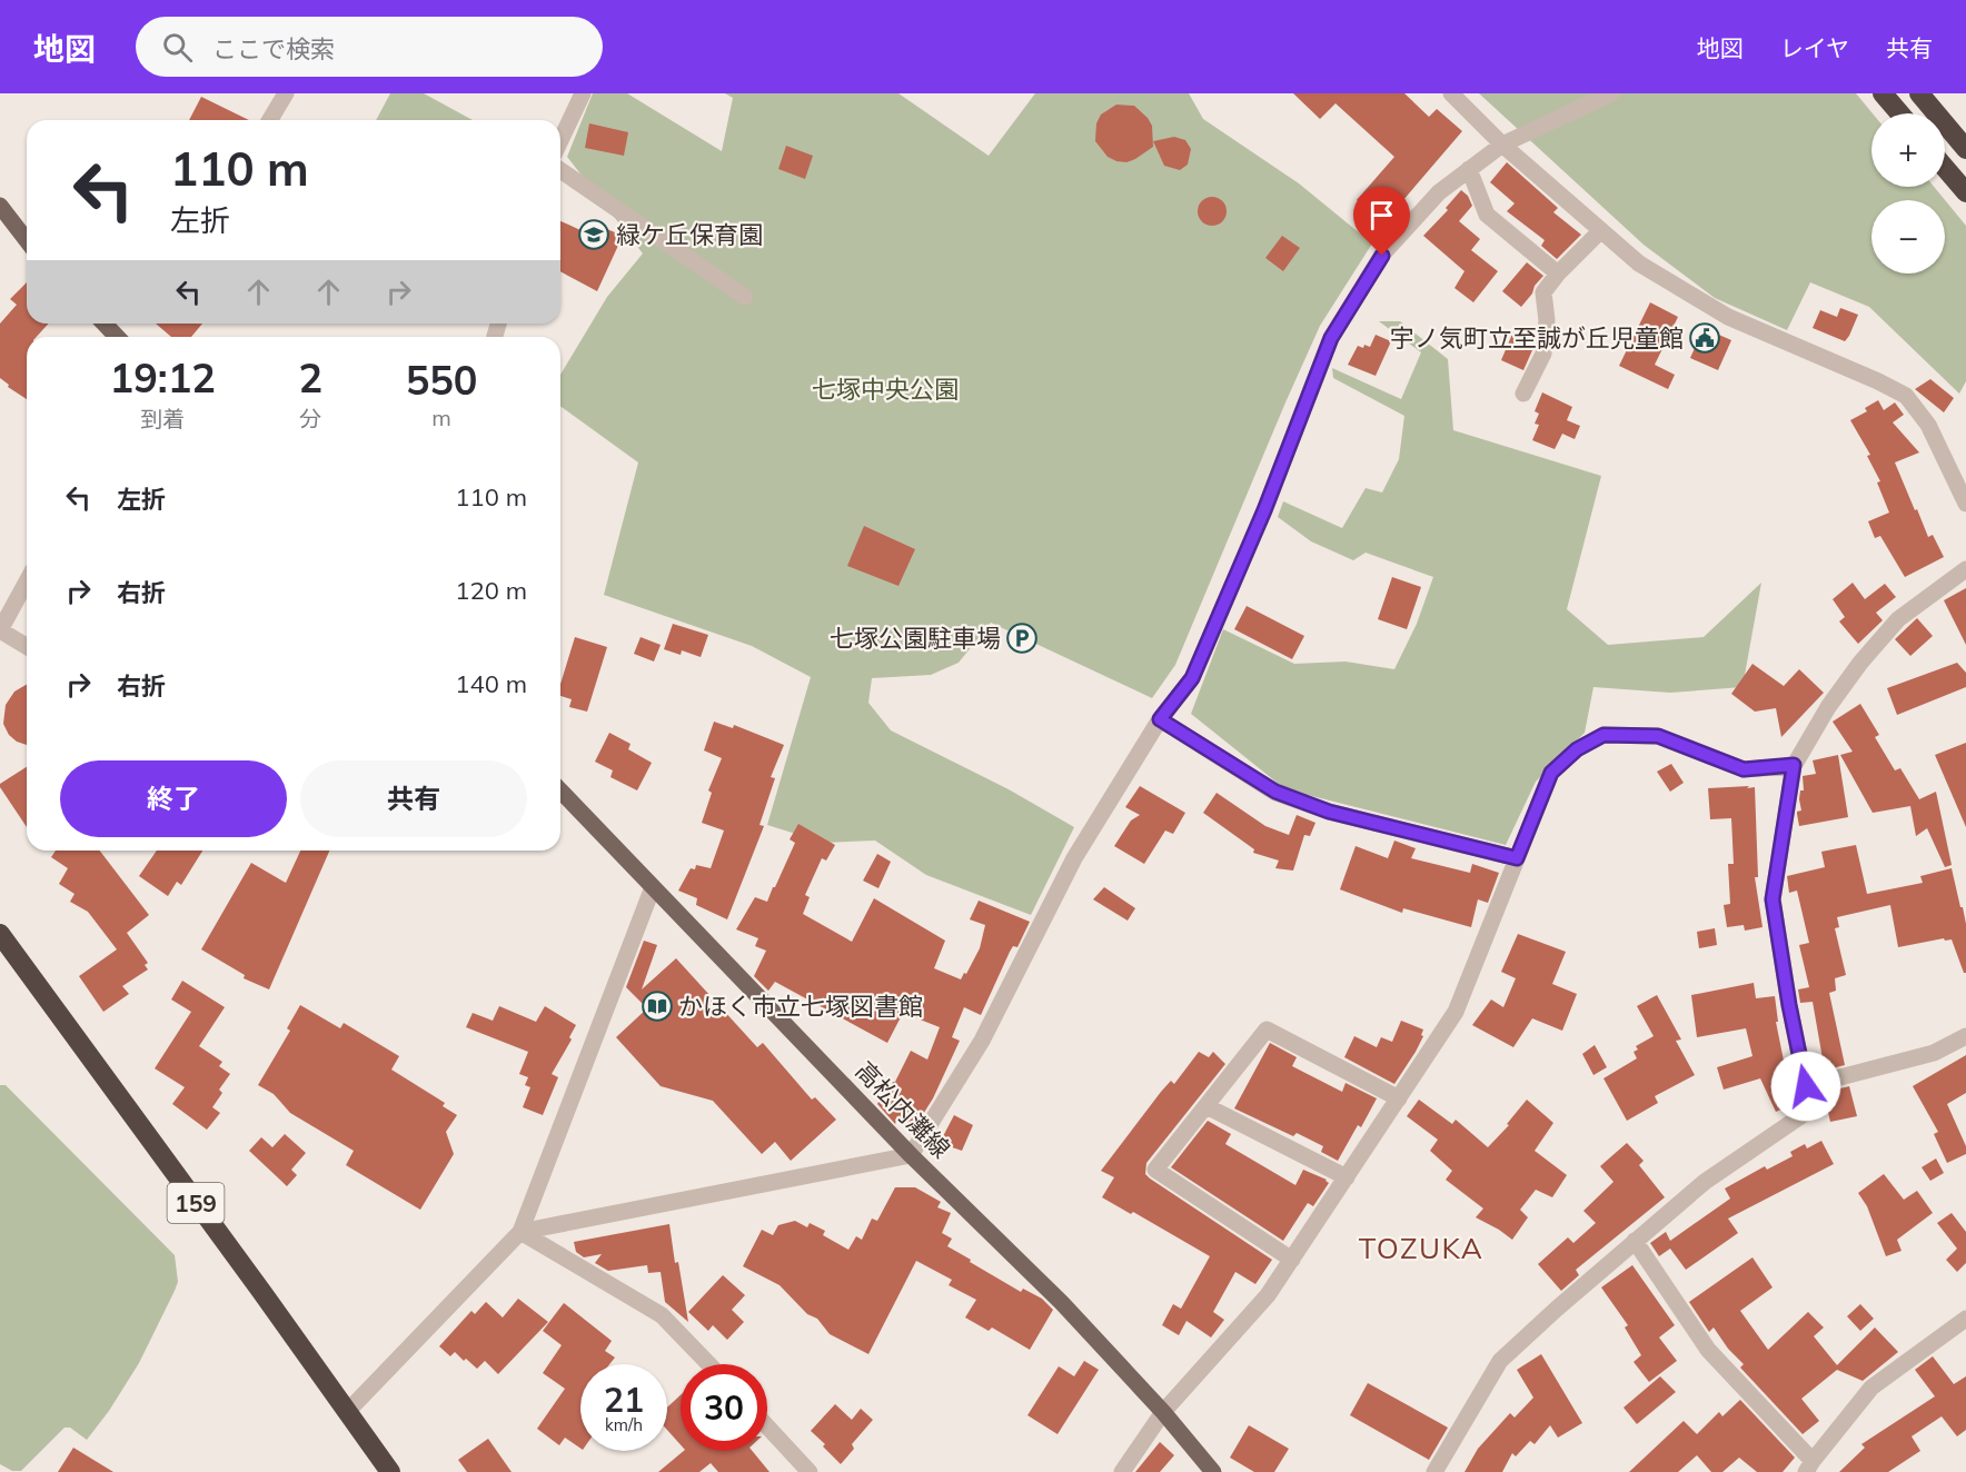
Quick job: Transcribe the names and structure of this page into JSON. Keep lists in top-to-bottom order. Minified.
{"streets":{"highway":["159"],"main road":["高松内灘線"]},"districts":["TOZUKA"],"parks":["七塚中央公園"],"places":{"school or university":["緑ケ丘保育園"],"public building":["宇ノ気町立至誠が丘児童館"],"parking":["七塚公園駐車場"],"library":["かほく市立七塚図書館"]},"page":{"header":"地図","search":"ここで検索","nav":["地図","レイヤ","共有"],"map_buttons":["+","−"],"turn":["110 m","左折"],"eta":["19:12","到着","2","分","550","m"],"list":[{"name":"左折","value":"110 m"},{"name":"右折","value":"120 m"},{"name":"右折","value":"140 m"}],"buttons":["終了","共有"],"speed":"21 km/h","limit":"30"}}
